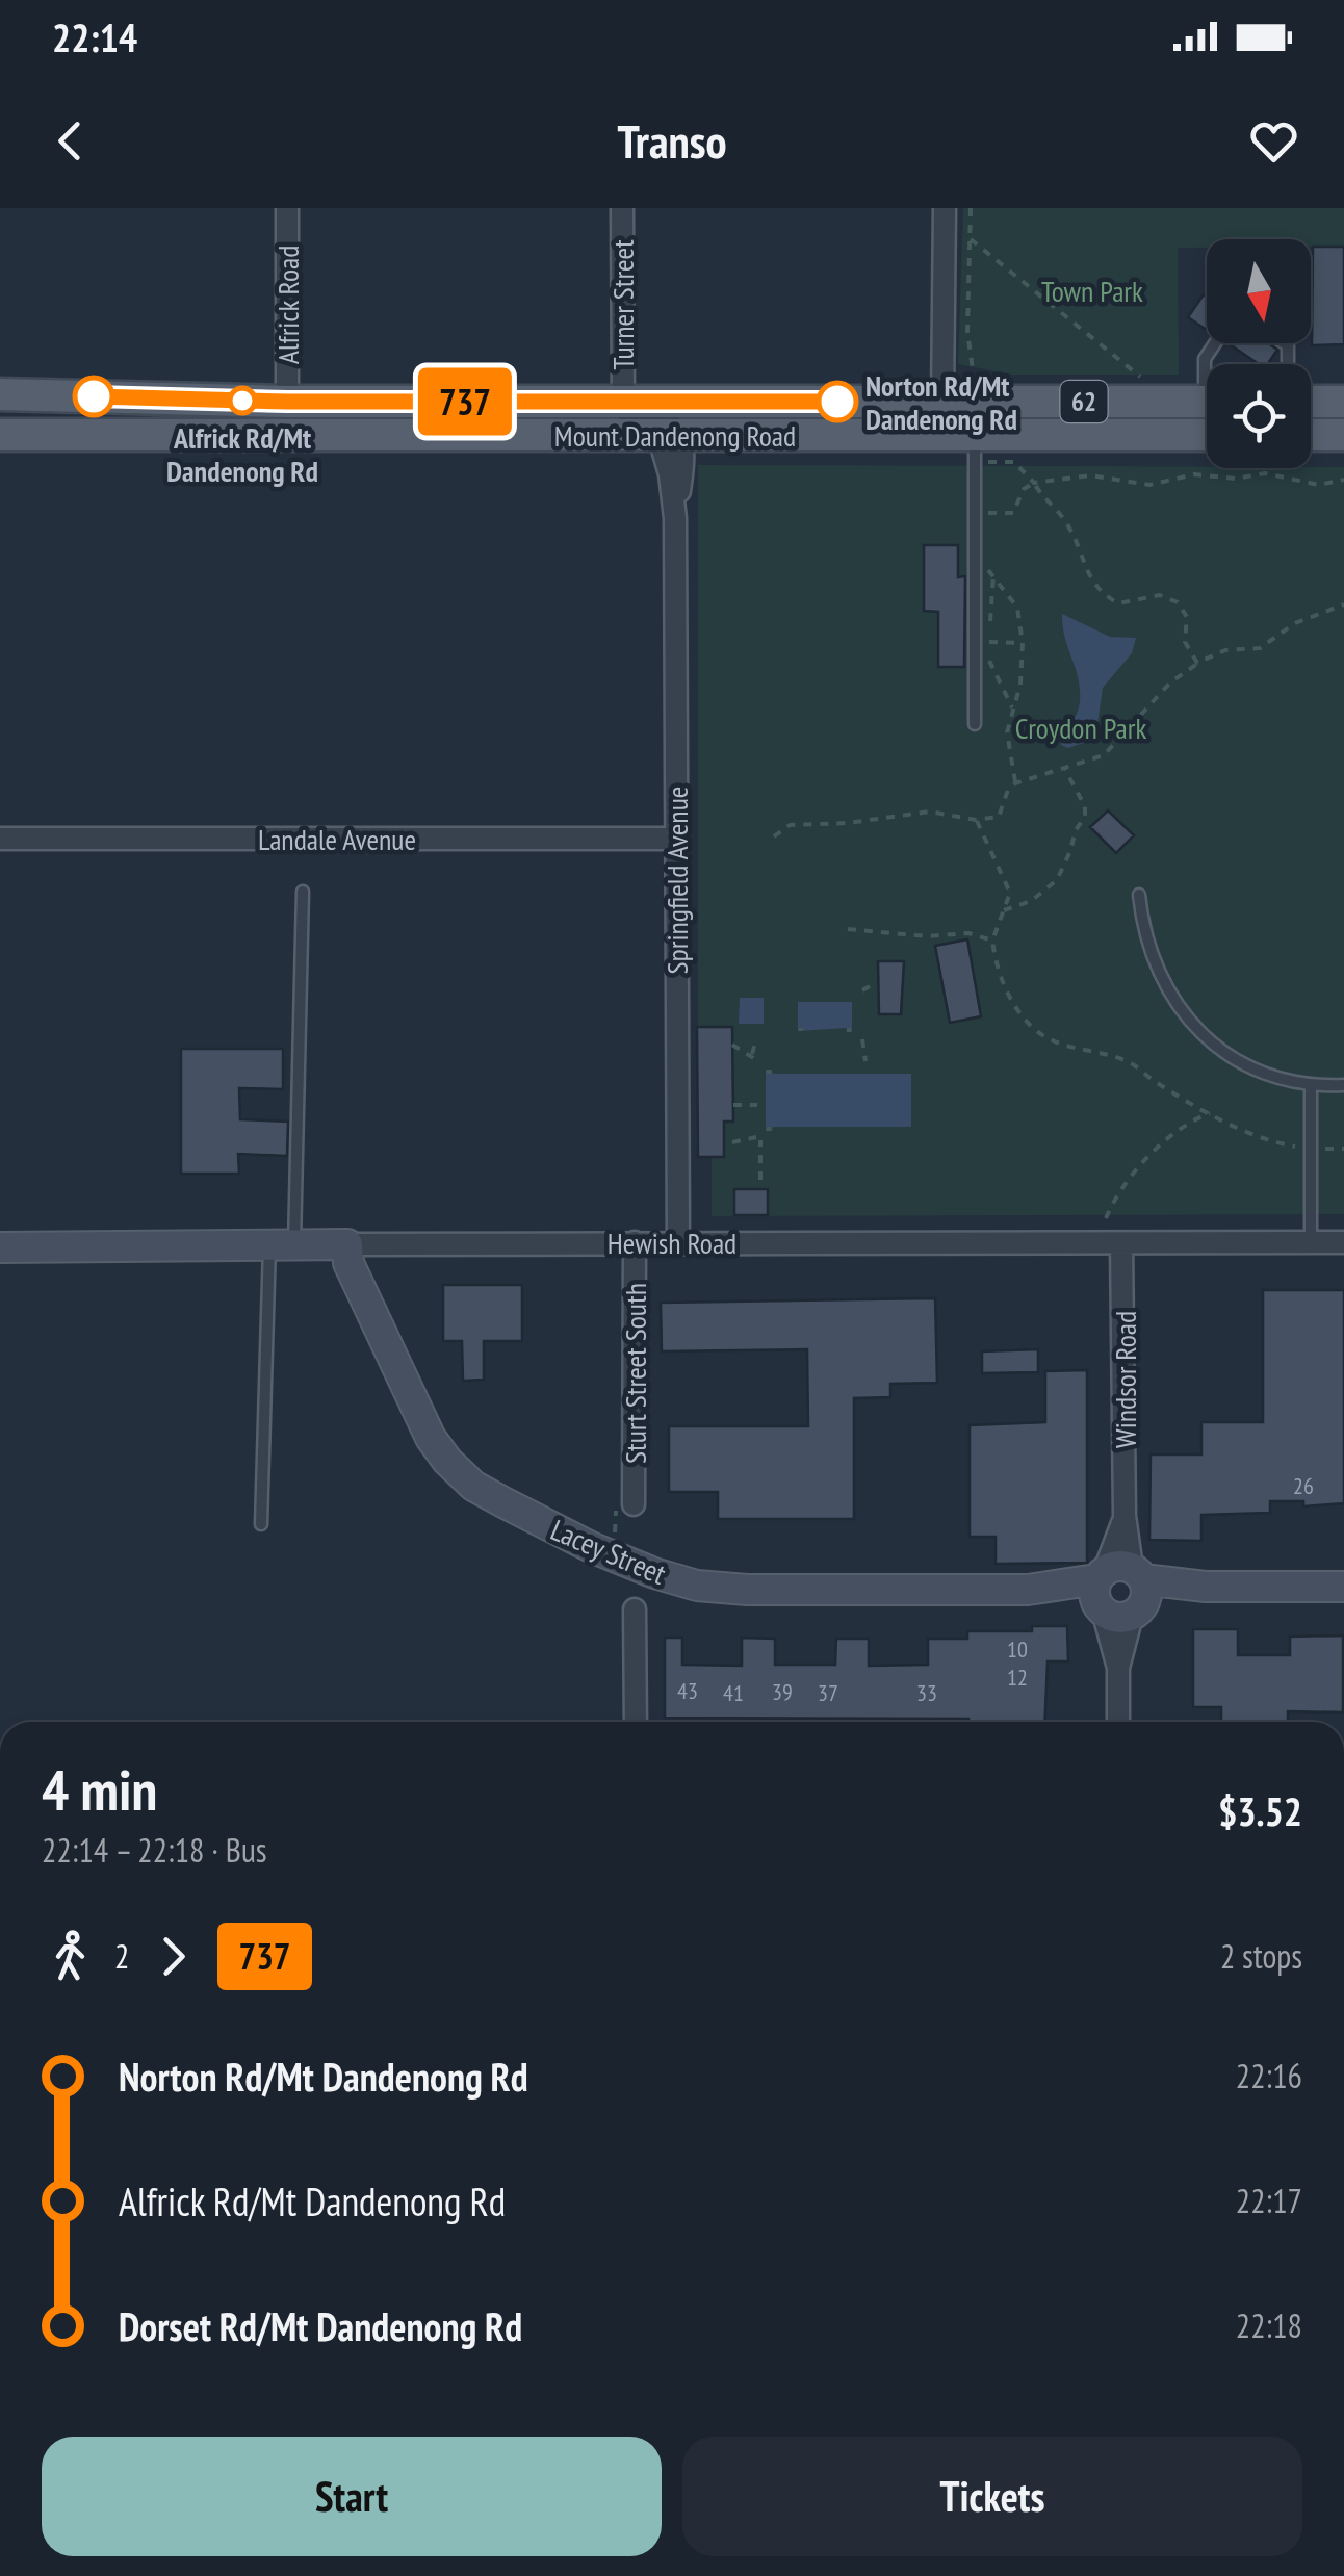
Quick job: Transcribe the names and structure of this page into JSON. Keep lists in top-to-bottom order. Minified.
{"streets":{"main road":["62","Mount Dandenong Road"],"street":["Alfrick Road","Turner Street","Landale Avenue","Springfield Avenue","Hewish Road","Sturt Street South","Windsor Road","Lacey Street"]},"crossings":[["Alfrick Road","Mount Dandenong Road"],["Turner Street","Mount Dandenong Road"],["Mount Dandenong Road","Springfield Avenue"],["Landale Avenue","Springfield Avenue"],["Springfield Avenue","Hewish Road"],["Hewish Road","Sturt Street South"],["Hewish Road","Windsor Road"],["Hewish Road","Lacey Street"],["Windsor Road","Lacey Street"]],"parks":["Town Park","Croydon Park"],"places":["Alfrick Rd/Mt Dandenong Rd","Norton Rd/Mt Dandenong Rd"],"lines":["bus line 737"],"house_numbers":["26","10","12","43","39","41","37","33"],"north":"bottom","page":{"status":"22:14","header":"Transo","on_map":"737","heading":["4 min","22:14 – 22:18 · Bus","$3.52"],"legs":["2","737","2 stops"],"list":[{"name":"Norton Rd/Mt Dandenong Rd","value":"22:16"},{"name":"Alfrick Rd/Mt Dandenong Rd","value":"22:17"},{"name":"Dorset Rd/Mt Dandenong Rd","value":"22:18"}],"buttons":["Start","Tickets"]}}
